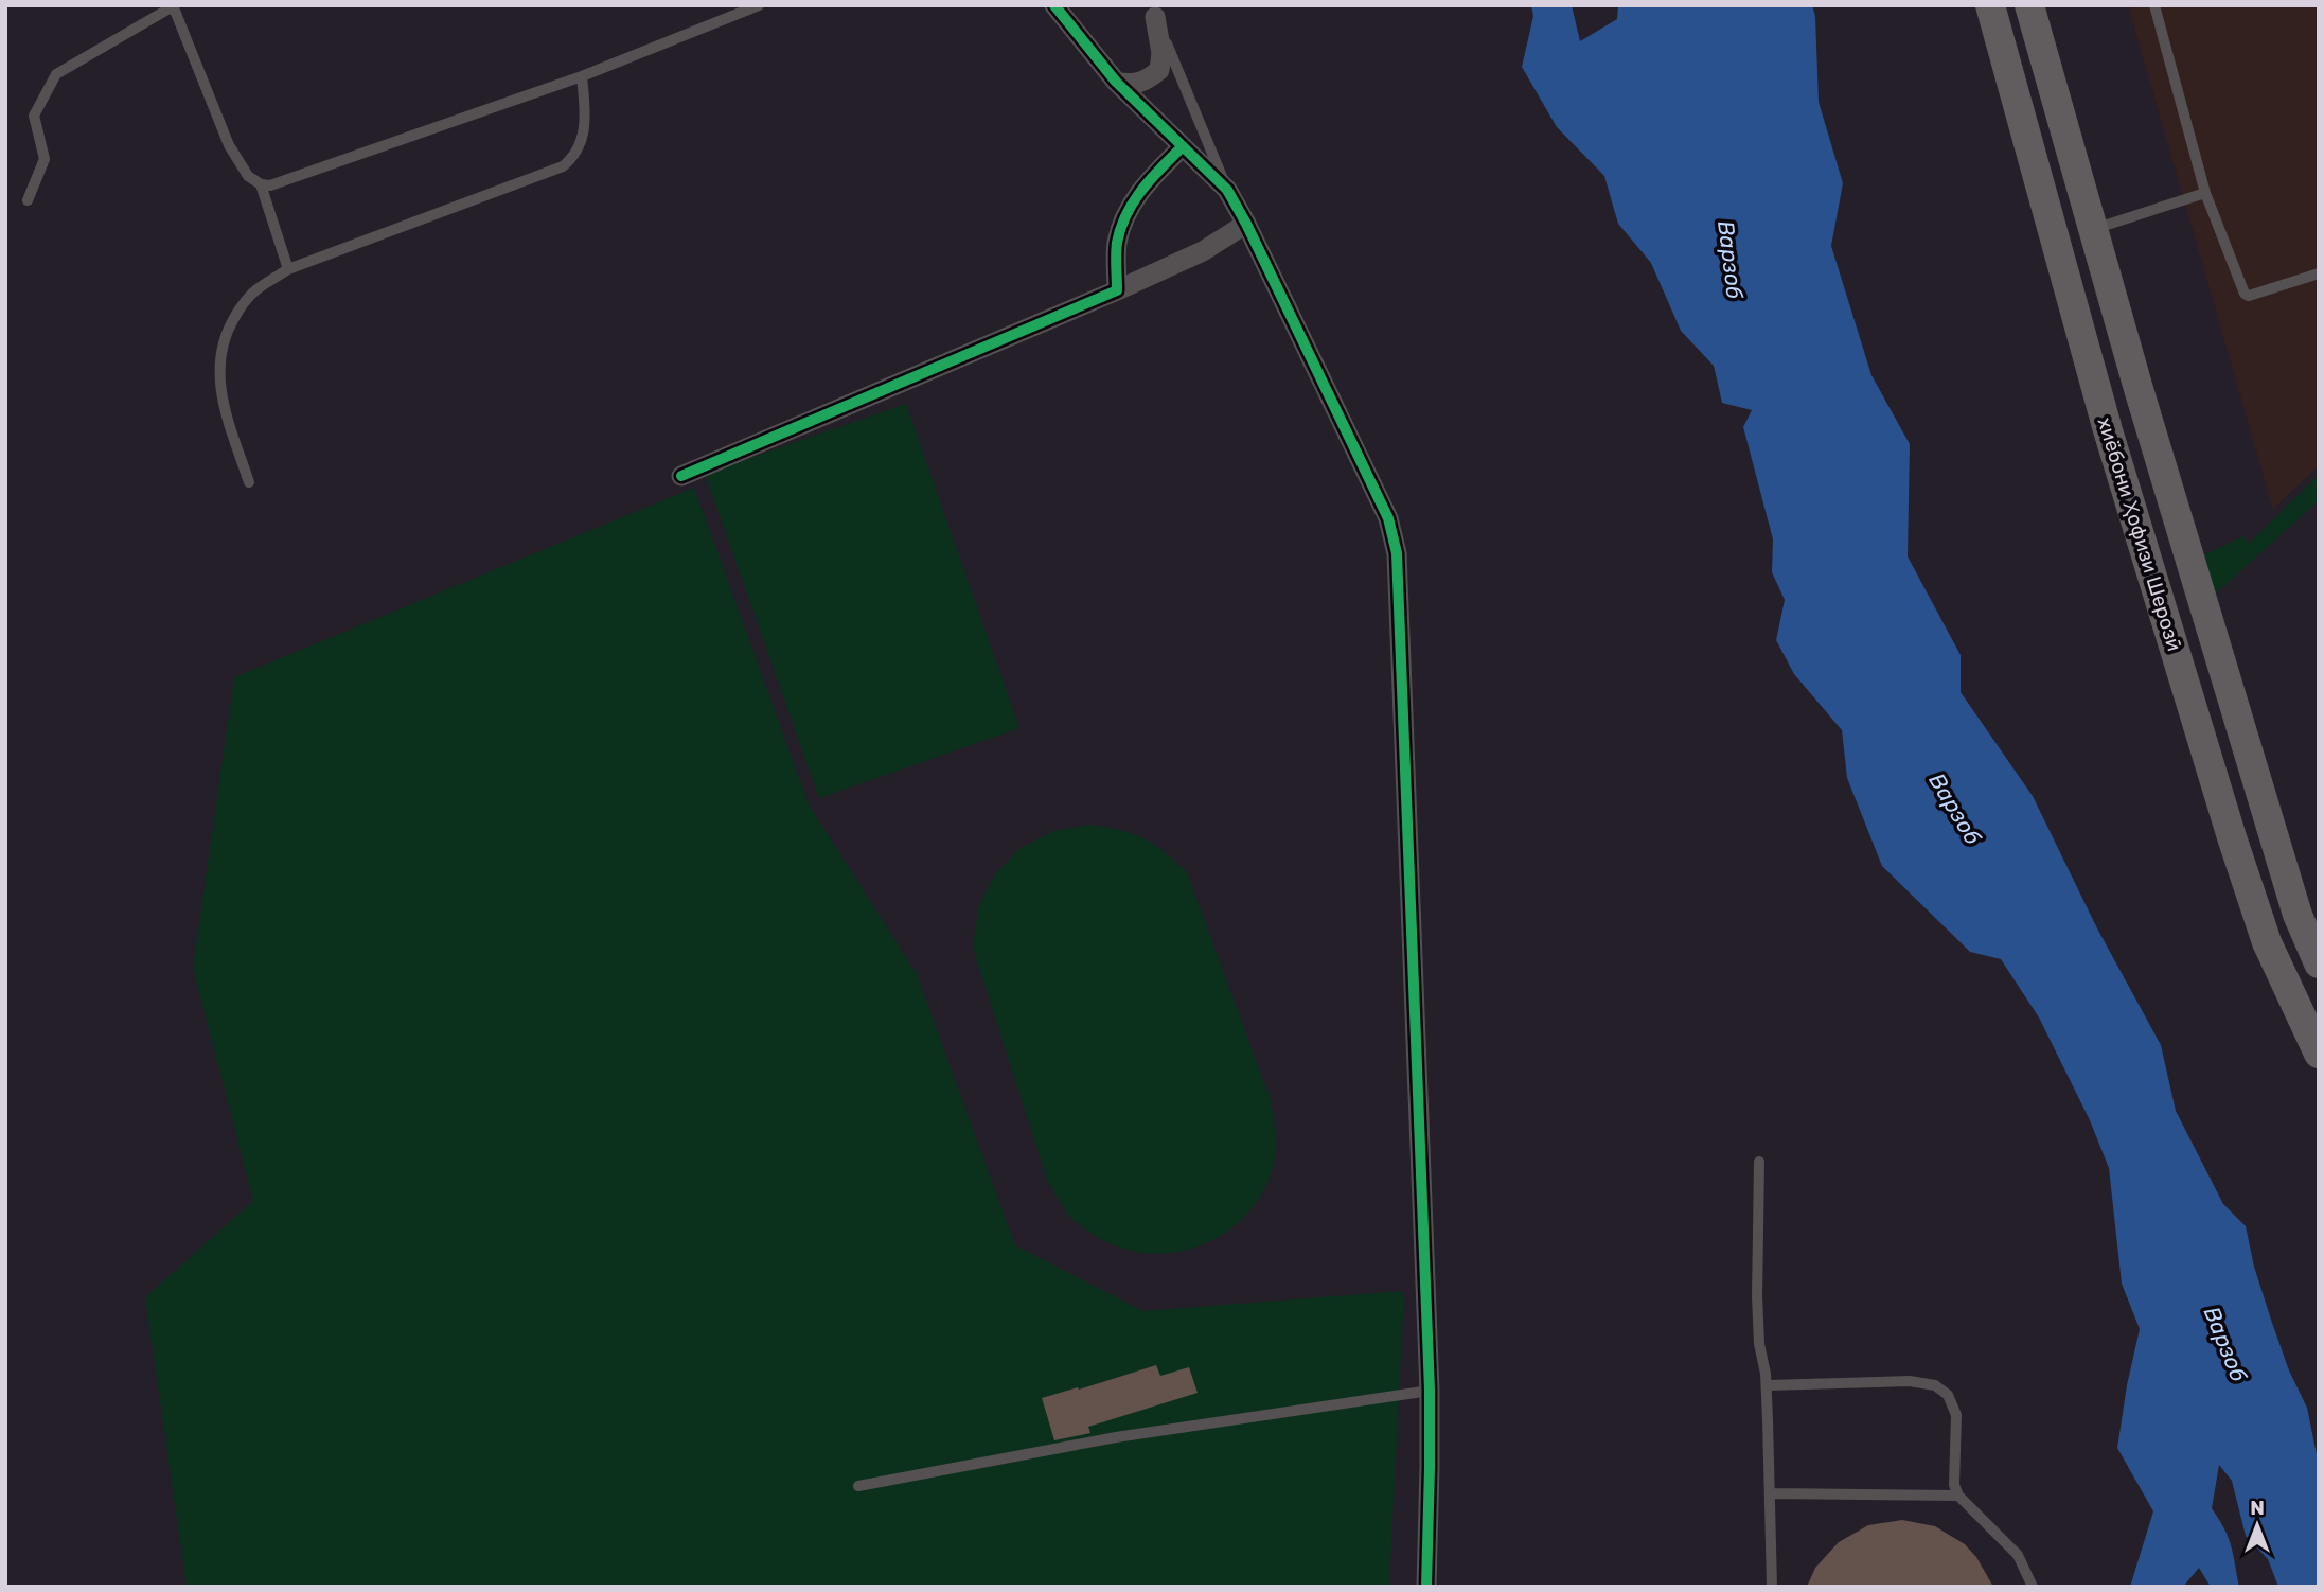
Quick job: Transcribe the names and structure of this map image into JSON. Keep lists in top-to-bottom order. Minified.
{"streets":{"main road":["хиёбони Ҳофизи Шерозӣ"]},"water":["Варзоб"],"north":"top"}
